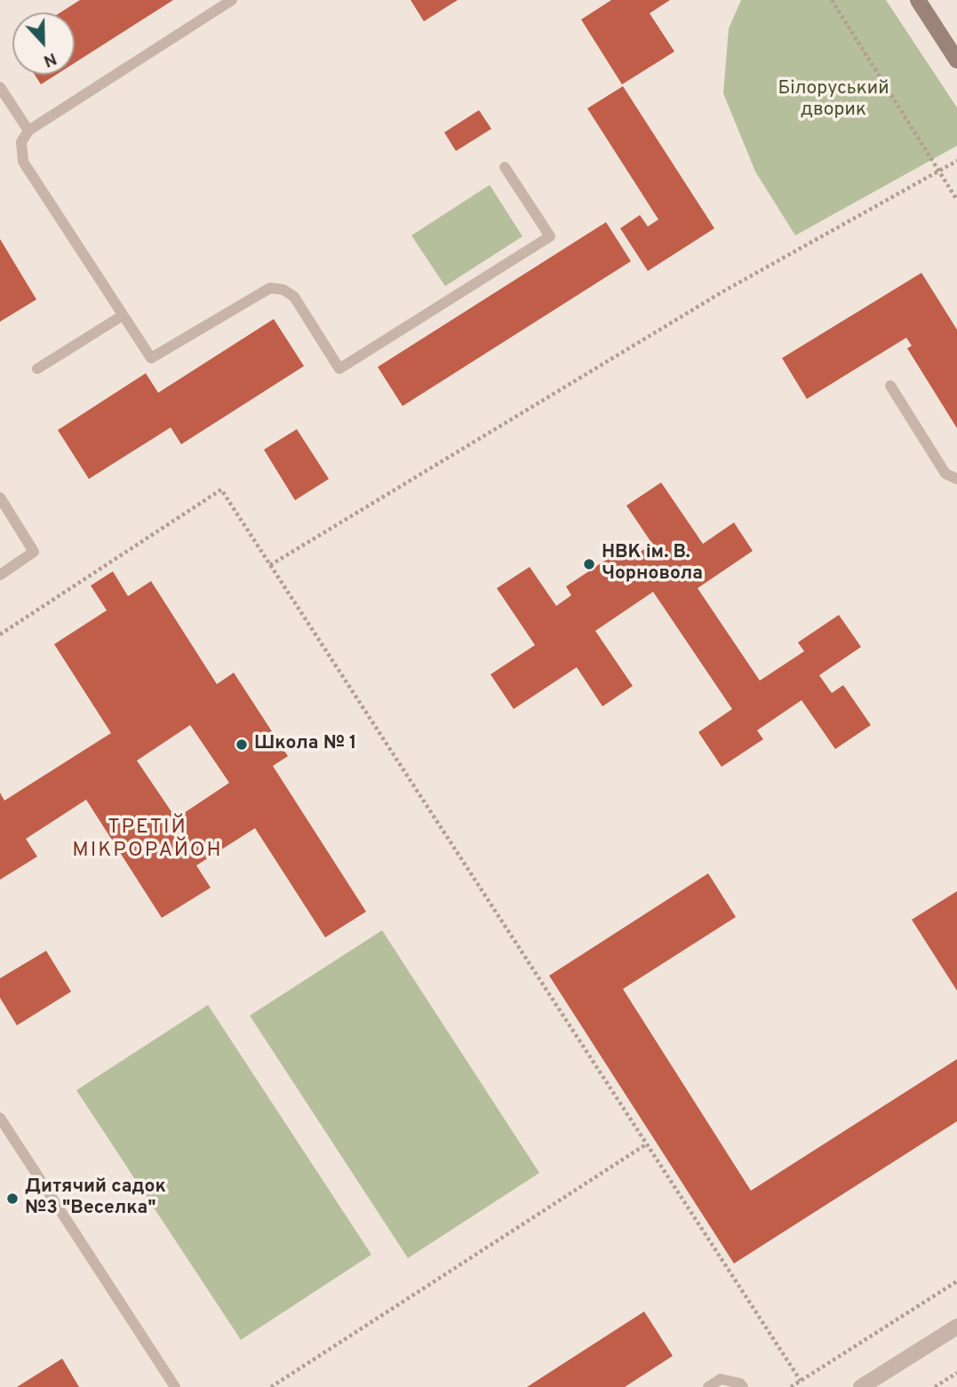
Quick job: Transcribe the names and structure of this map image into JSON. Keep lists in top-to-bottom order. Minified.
{"districts":["ТРЕТІЙ МІКРОРАЙОН"],"parks":["Білоруський дворик"],"places":["НВК ім. В. Чорновола","Школа № 1","Дитячий садок №3 \"Веселка\""],"north":"bottom"}
